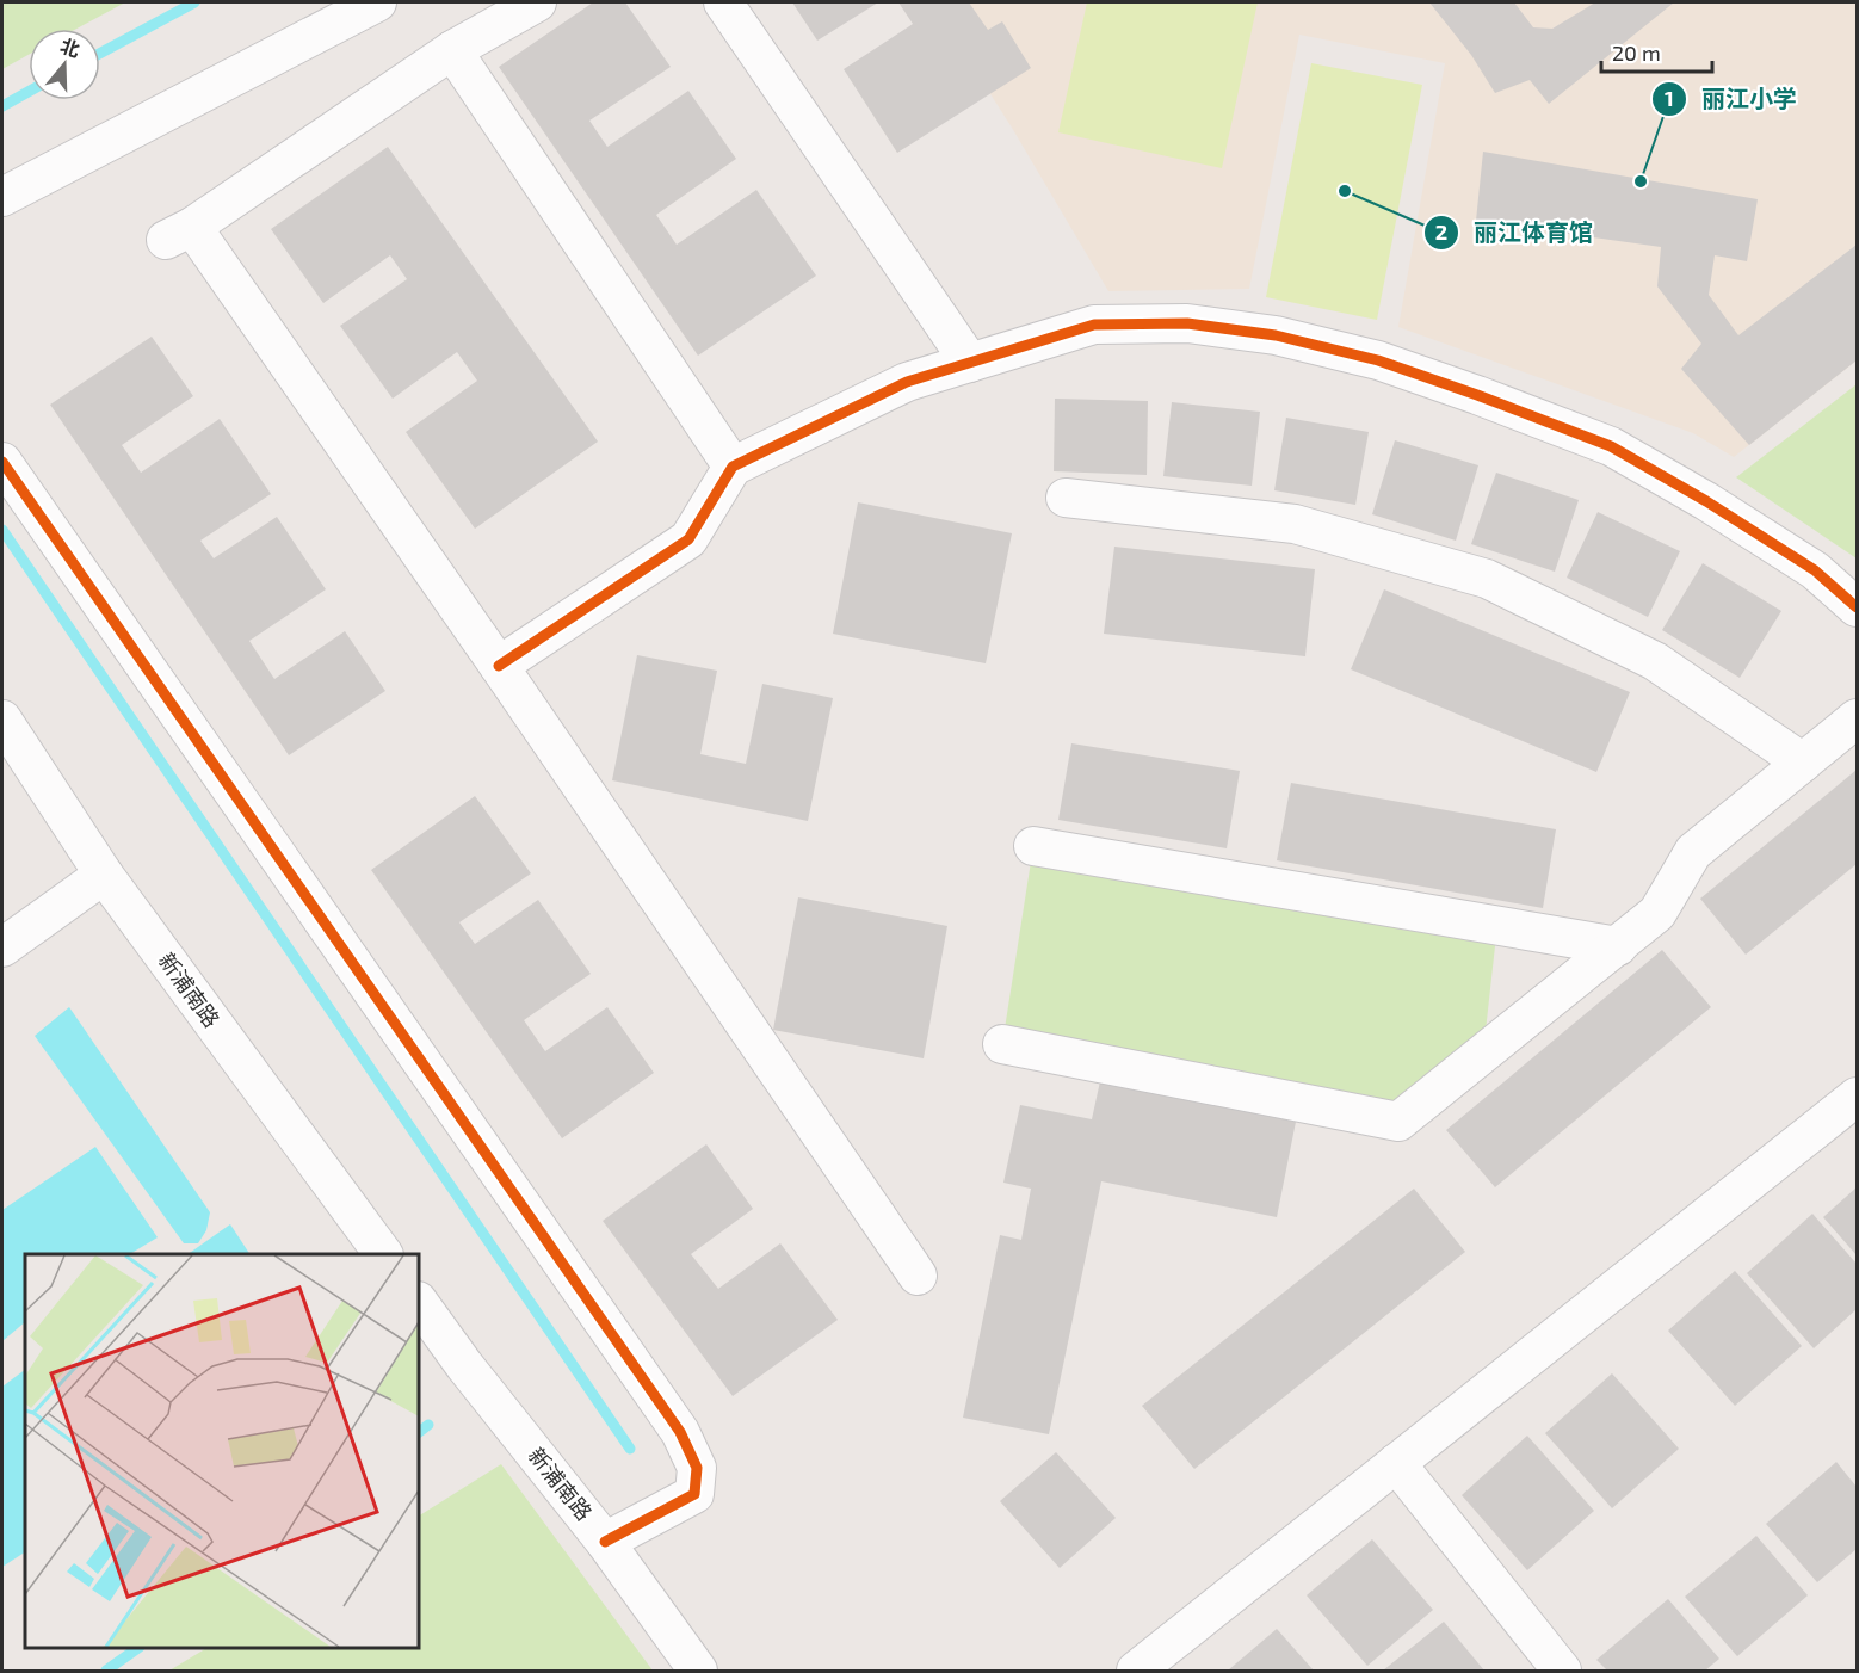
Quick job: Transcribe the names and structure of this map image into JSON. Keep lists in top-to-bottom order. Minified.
{"streets":{"street":["新浦南路"]},"places":["丽江小学","丽江体育馆"],"scale_bar":"20 m","north":"top"}
